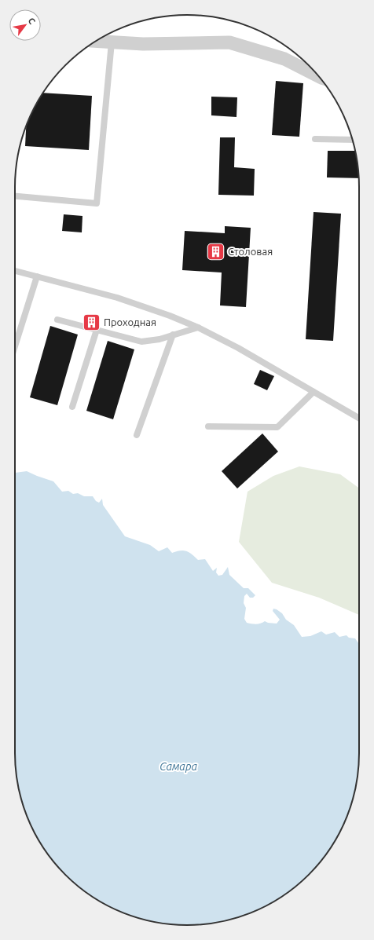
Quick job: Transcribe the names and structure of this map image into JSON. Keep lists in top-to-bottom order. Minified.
{"water":["Самара"],"places":{"building":["Столовая","Проходная"]},"north":"top right"}
